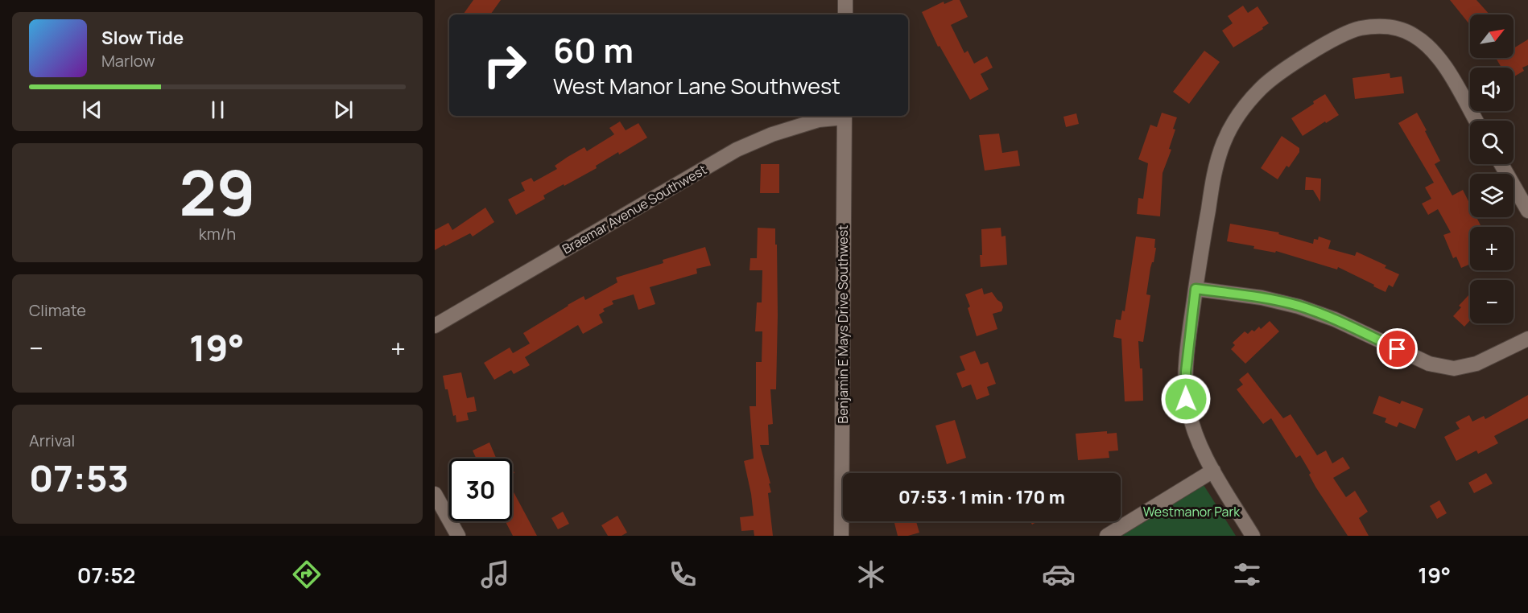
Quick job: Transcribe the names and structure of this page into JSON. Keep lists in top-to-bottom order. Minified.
{"streets":{"street":["Braemar Avenue Southwest","Benjamin E Mays Drive Southwest"]},"crossings":[["Braemar Avenue Southwest","Benjamin E Mays Drive Southwest"]],"parks":["Westmanor Park"],"north":"top right","page":{"map_buttons":["+","−"],"turn":["60 m","West Manor Lane Southwest"],"song":["Slow Tide","Marlow"],"tile":[["29","km/h"],"Climate",["Arrival","07:53"]],"heat":["−","19°","+"],"limit":"30","trip":"07:53 · 1 min · 170 m","tabs":["07:52","19°"]}}
